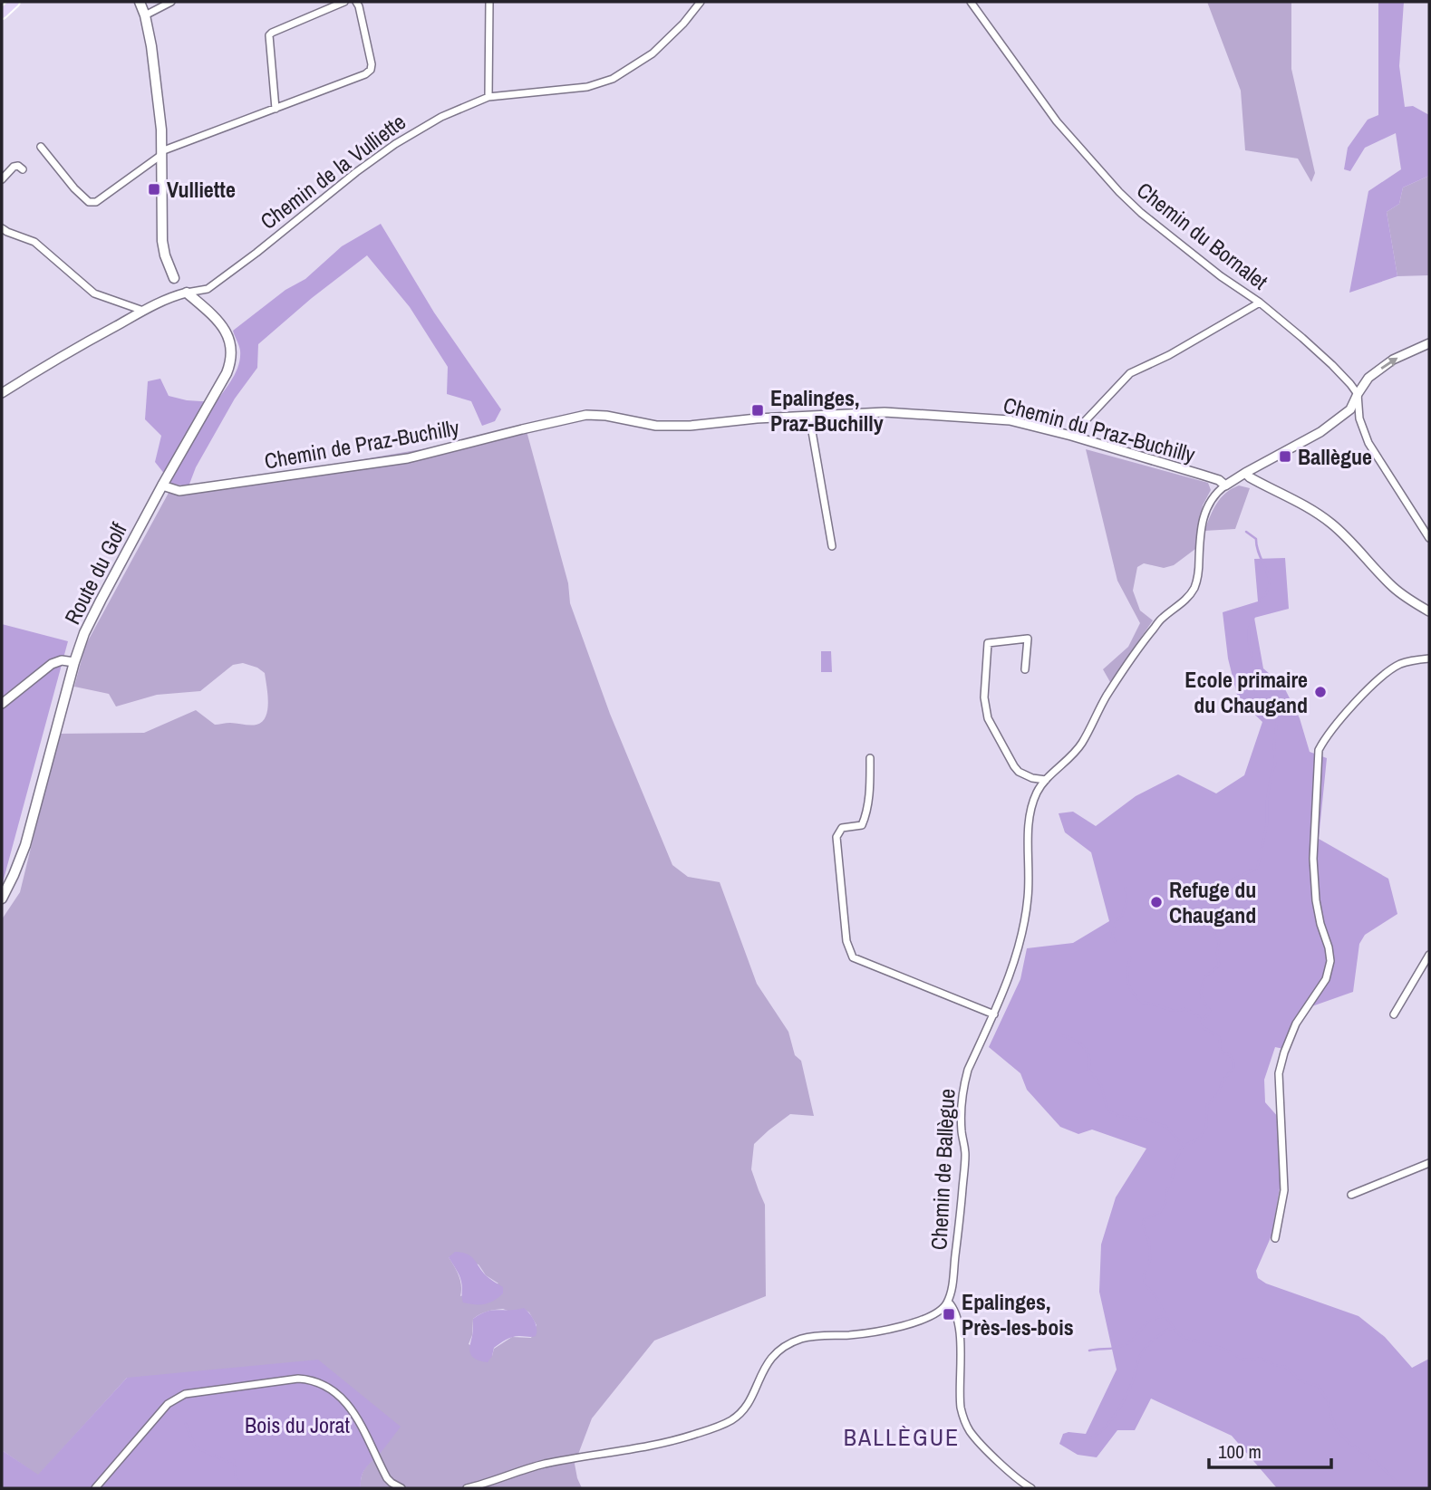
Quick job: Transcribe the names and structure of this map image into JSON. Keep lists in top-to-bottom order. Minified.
{"streets":{"main road":["Route du Golf"],"street":["Chemin de la Vulliette","Chemin du Bornalet","Chemin du Praz-Buchilly","Chemin de Praz-Buchilly","Chemin de Ballègue"]},"crossings":[["Chemin de la Vulliette","Route du Golf"],["Chemin du Bornalet","Chemin de Ballègue"],["Chemin du Praz-Buchilly","Chemin de Praz-Buchilly"],["Chemin du Praz-Buchilly","Chemin de Ballègue"],["Chemin de Praz-Buchilly","Route du Golf"]],"districts":["BALLÈGUE"],"parks":["Bois du Jorat"],"places":{"transit":["Vulliette","Epalinges, Praz-Buchilly","Ballègue","Epalinges, Près-les-bois"],"other":["Ecole primaire du Chaugand","Refuge du Chaugand"]},"scale_bar":"100 m"}
